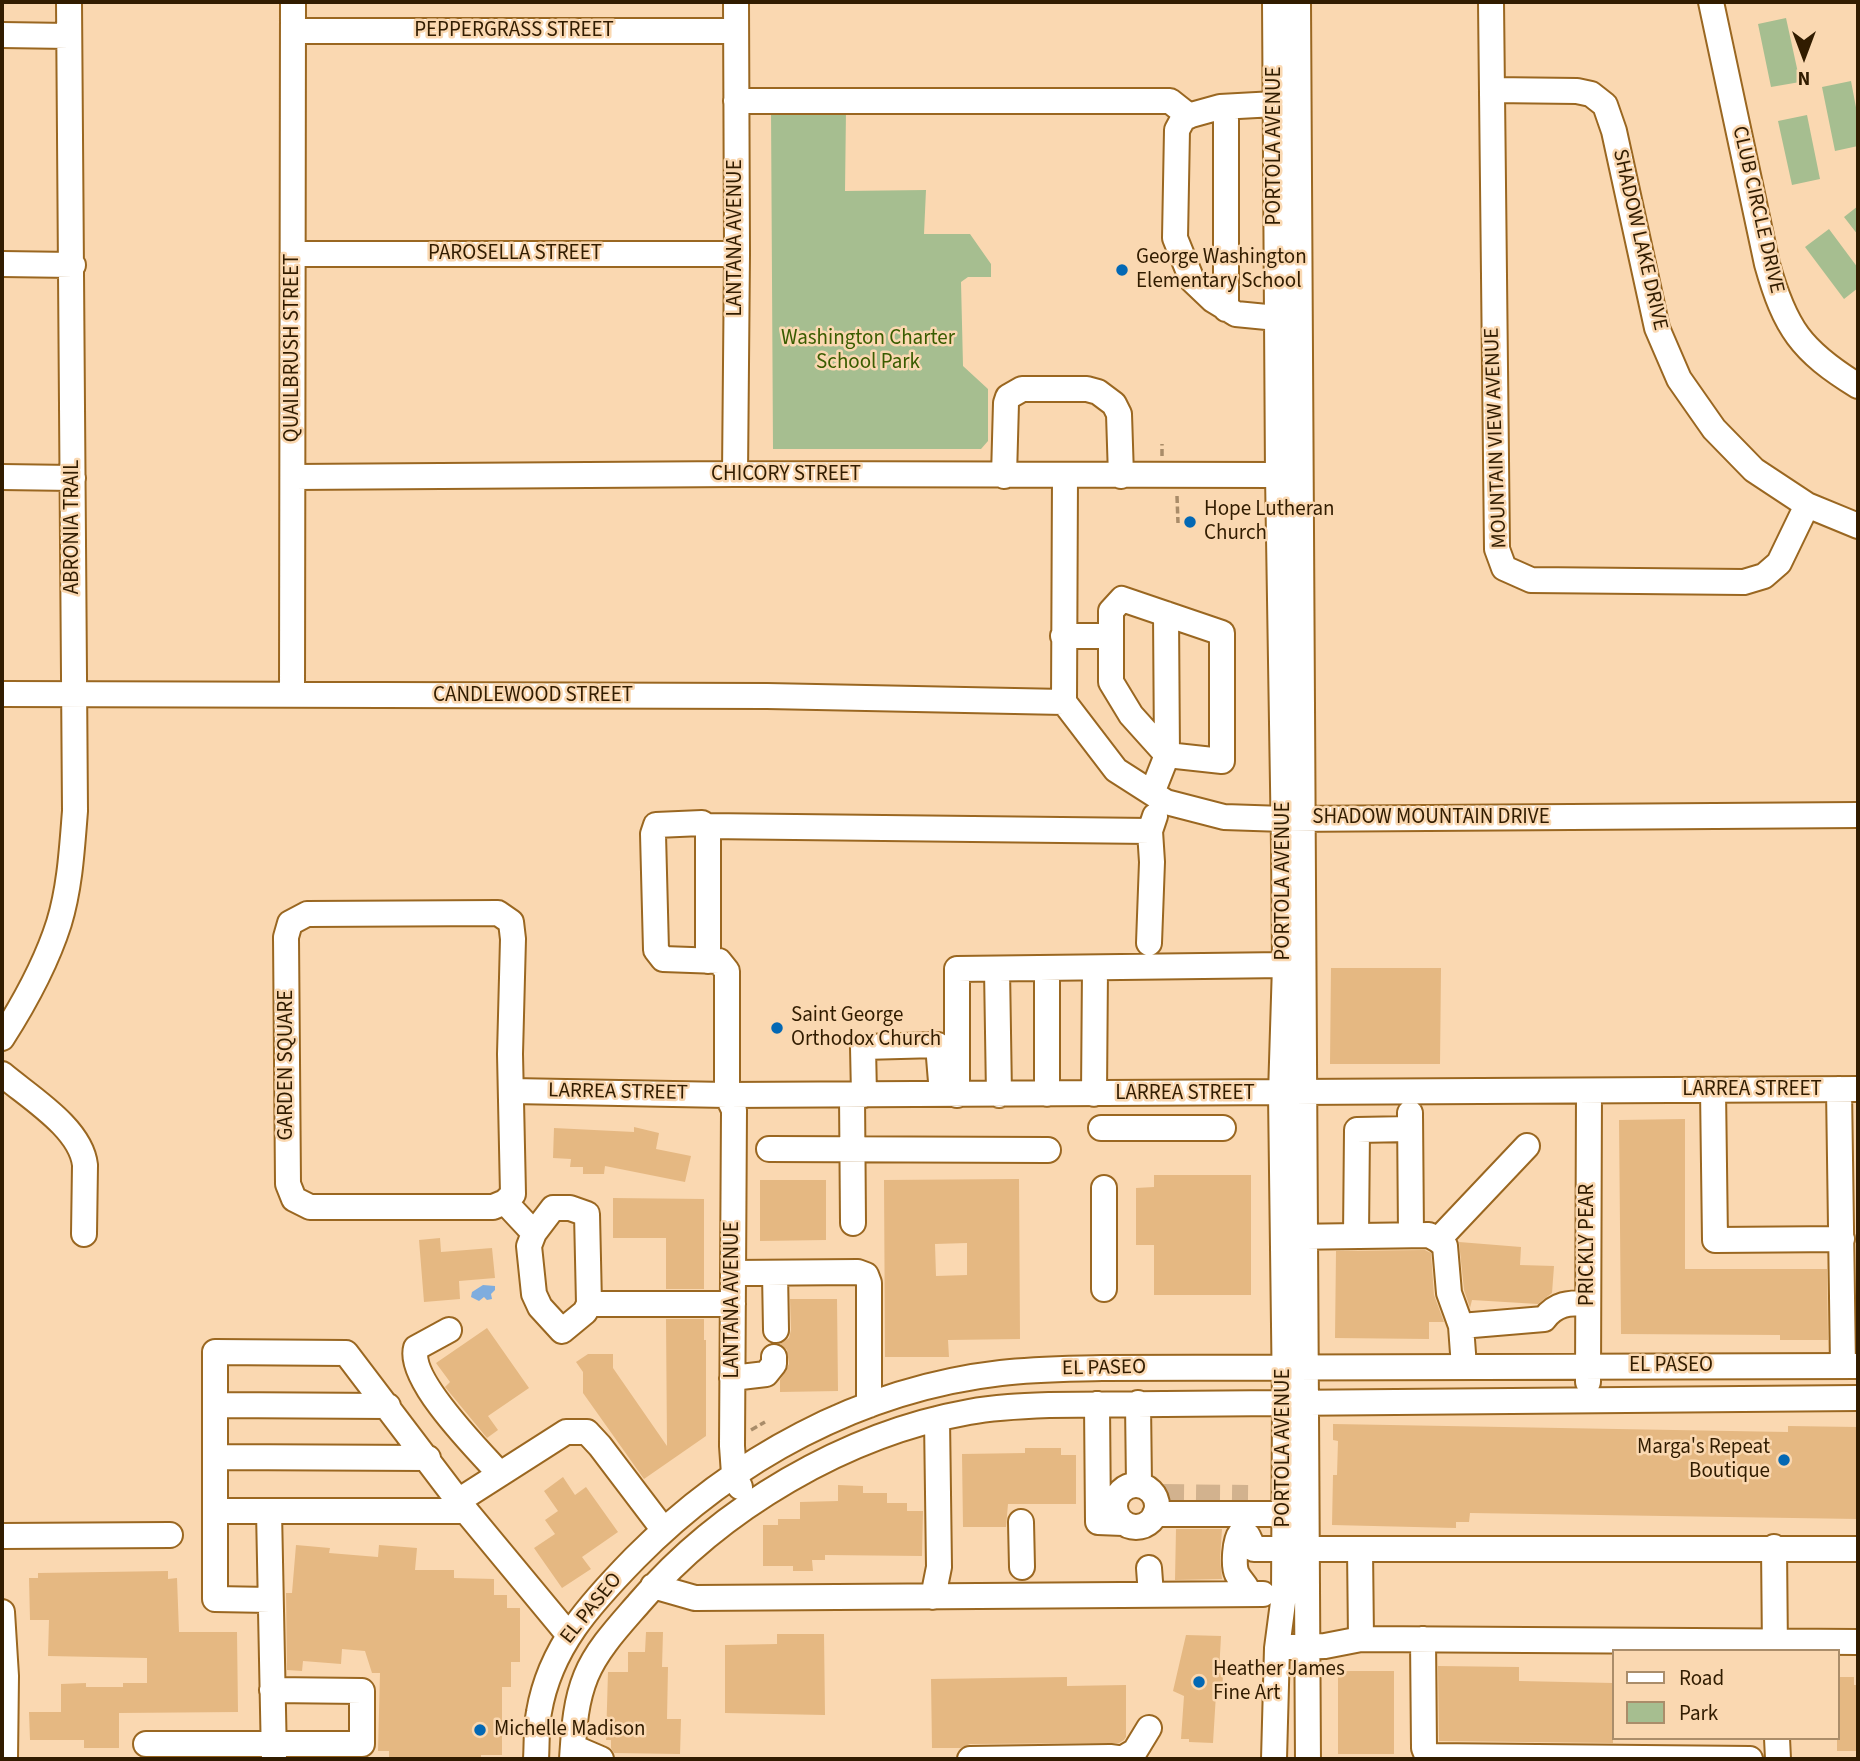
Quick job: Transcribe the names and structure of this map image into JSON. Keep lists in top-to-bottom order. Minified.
{"streets":{"street":["PEPPERGRASS STREET","PORTOLA AVENUE","CLUB CIRCLE DRIVE","LANTANA AVENUE","SHADOW LAKE DRIVE","PAROSELLA STREET","QUAILBRUSH STREET","MOUNTAIN VIEW AVENUE","CHICORY STREET","ABRONIA TRAIL","CANDLEWOOD STREET","SHADOW MOUNTAIN DRIVE","GARDEN SQUARE","LARREA STREET","PRICKLY PEAR","EL PASEO"]},"crossings":[["PEPPERGRASS STREET","LANTANA AVENUE"],["PEPPERGRASS STREET","QUAILBRUSH STREET"],["PORTOLA AVENUE","CHICORY STREET"],["PORTOLA AVENUE","SHADOW MOUNTAIN DRIVE"],["PORTOLA AVENUE","LARREA STREET"],["PORTOLA AVENUE","EL PASEO"],["LANTANA AVENUE","PAROSELLA STREET"],["LANTANA AVENUE","CHICORY STREET"],["LANTANA AVENUE","LARREA STREET"],["LANTANA AVENUE","EL PASEO"],["SHADOW LAKE DRIVE","MOUNTAIN VIEW AVENUE"],["PAROSELLA STREET","QUAILBRUSH STREET"],["QUAILBRUSH STREET","CHICORY STREET"],["QUAILBRUSH STREET","CANDLEWOOD STREET"],["ABRONIA TRAIL","CANDLEWOOD STREET"],["CANDLEWOOD STREET","SHADOW MOUNTAIN DRIVE"],["GARDEN SQUARE","LARREA STREET"],["LARREA STREET","PRICKLY PEAR"],["PRICKLY PEAR","EL PASEO"]],"parks":["Washington Charter School Park"],"places":["George Washington Elementary School","Hope Lutheran Church","Saint George Orthodox Church","Marga's Repeat Boutique","Heather James Fine Art","Michelle Madison"],"legend":["Road","Park"],"north":"bottom"}
